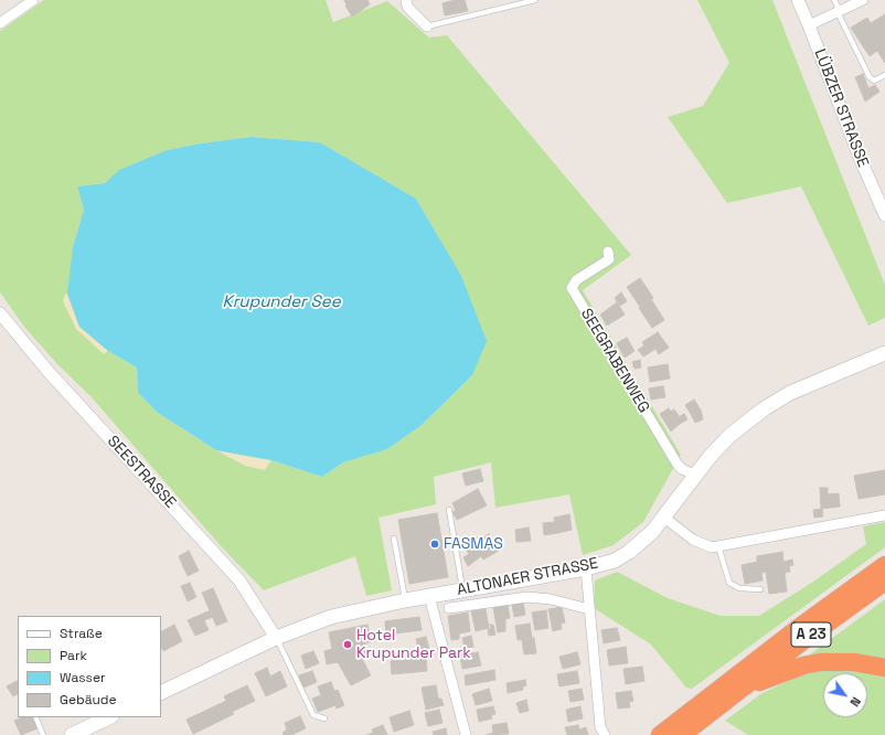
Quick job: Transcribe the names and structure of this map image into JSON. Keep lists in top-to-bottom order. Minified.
{"streets":{"highway":["A 23"],"main road":["ALTONAER STRASSE"],"street":["LÜBZER STRASSE","SEEGRABENWEG","SEESTRASSE"]},"crossings":[["SEEGRABENWEG","ALTONAER STRASSE"],["SEESTRASSE","ALTONAER STRASSE"]],"water":["Krupunder See"],"places":["FASMAS","Hotel Krupunder Park"],"legend":["Straße","Park","Wasser","Gebäude"],"north":"bottom right"}
